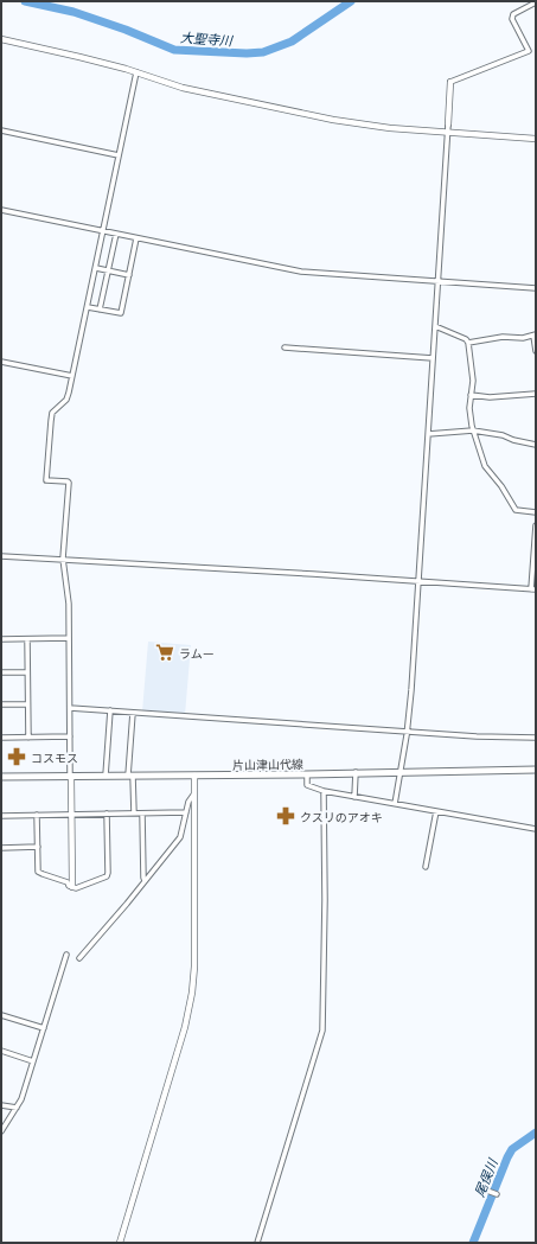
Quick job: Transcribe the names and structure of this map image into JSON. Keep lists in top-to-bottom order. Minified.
{"streets":{"main road":["片山津山代線"]},"water":["大聖寺川","尾俣川"],"places":{"supermarket":["ラムー"],"pharmacy":["コスモス","クスリのアオキ"]}}
